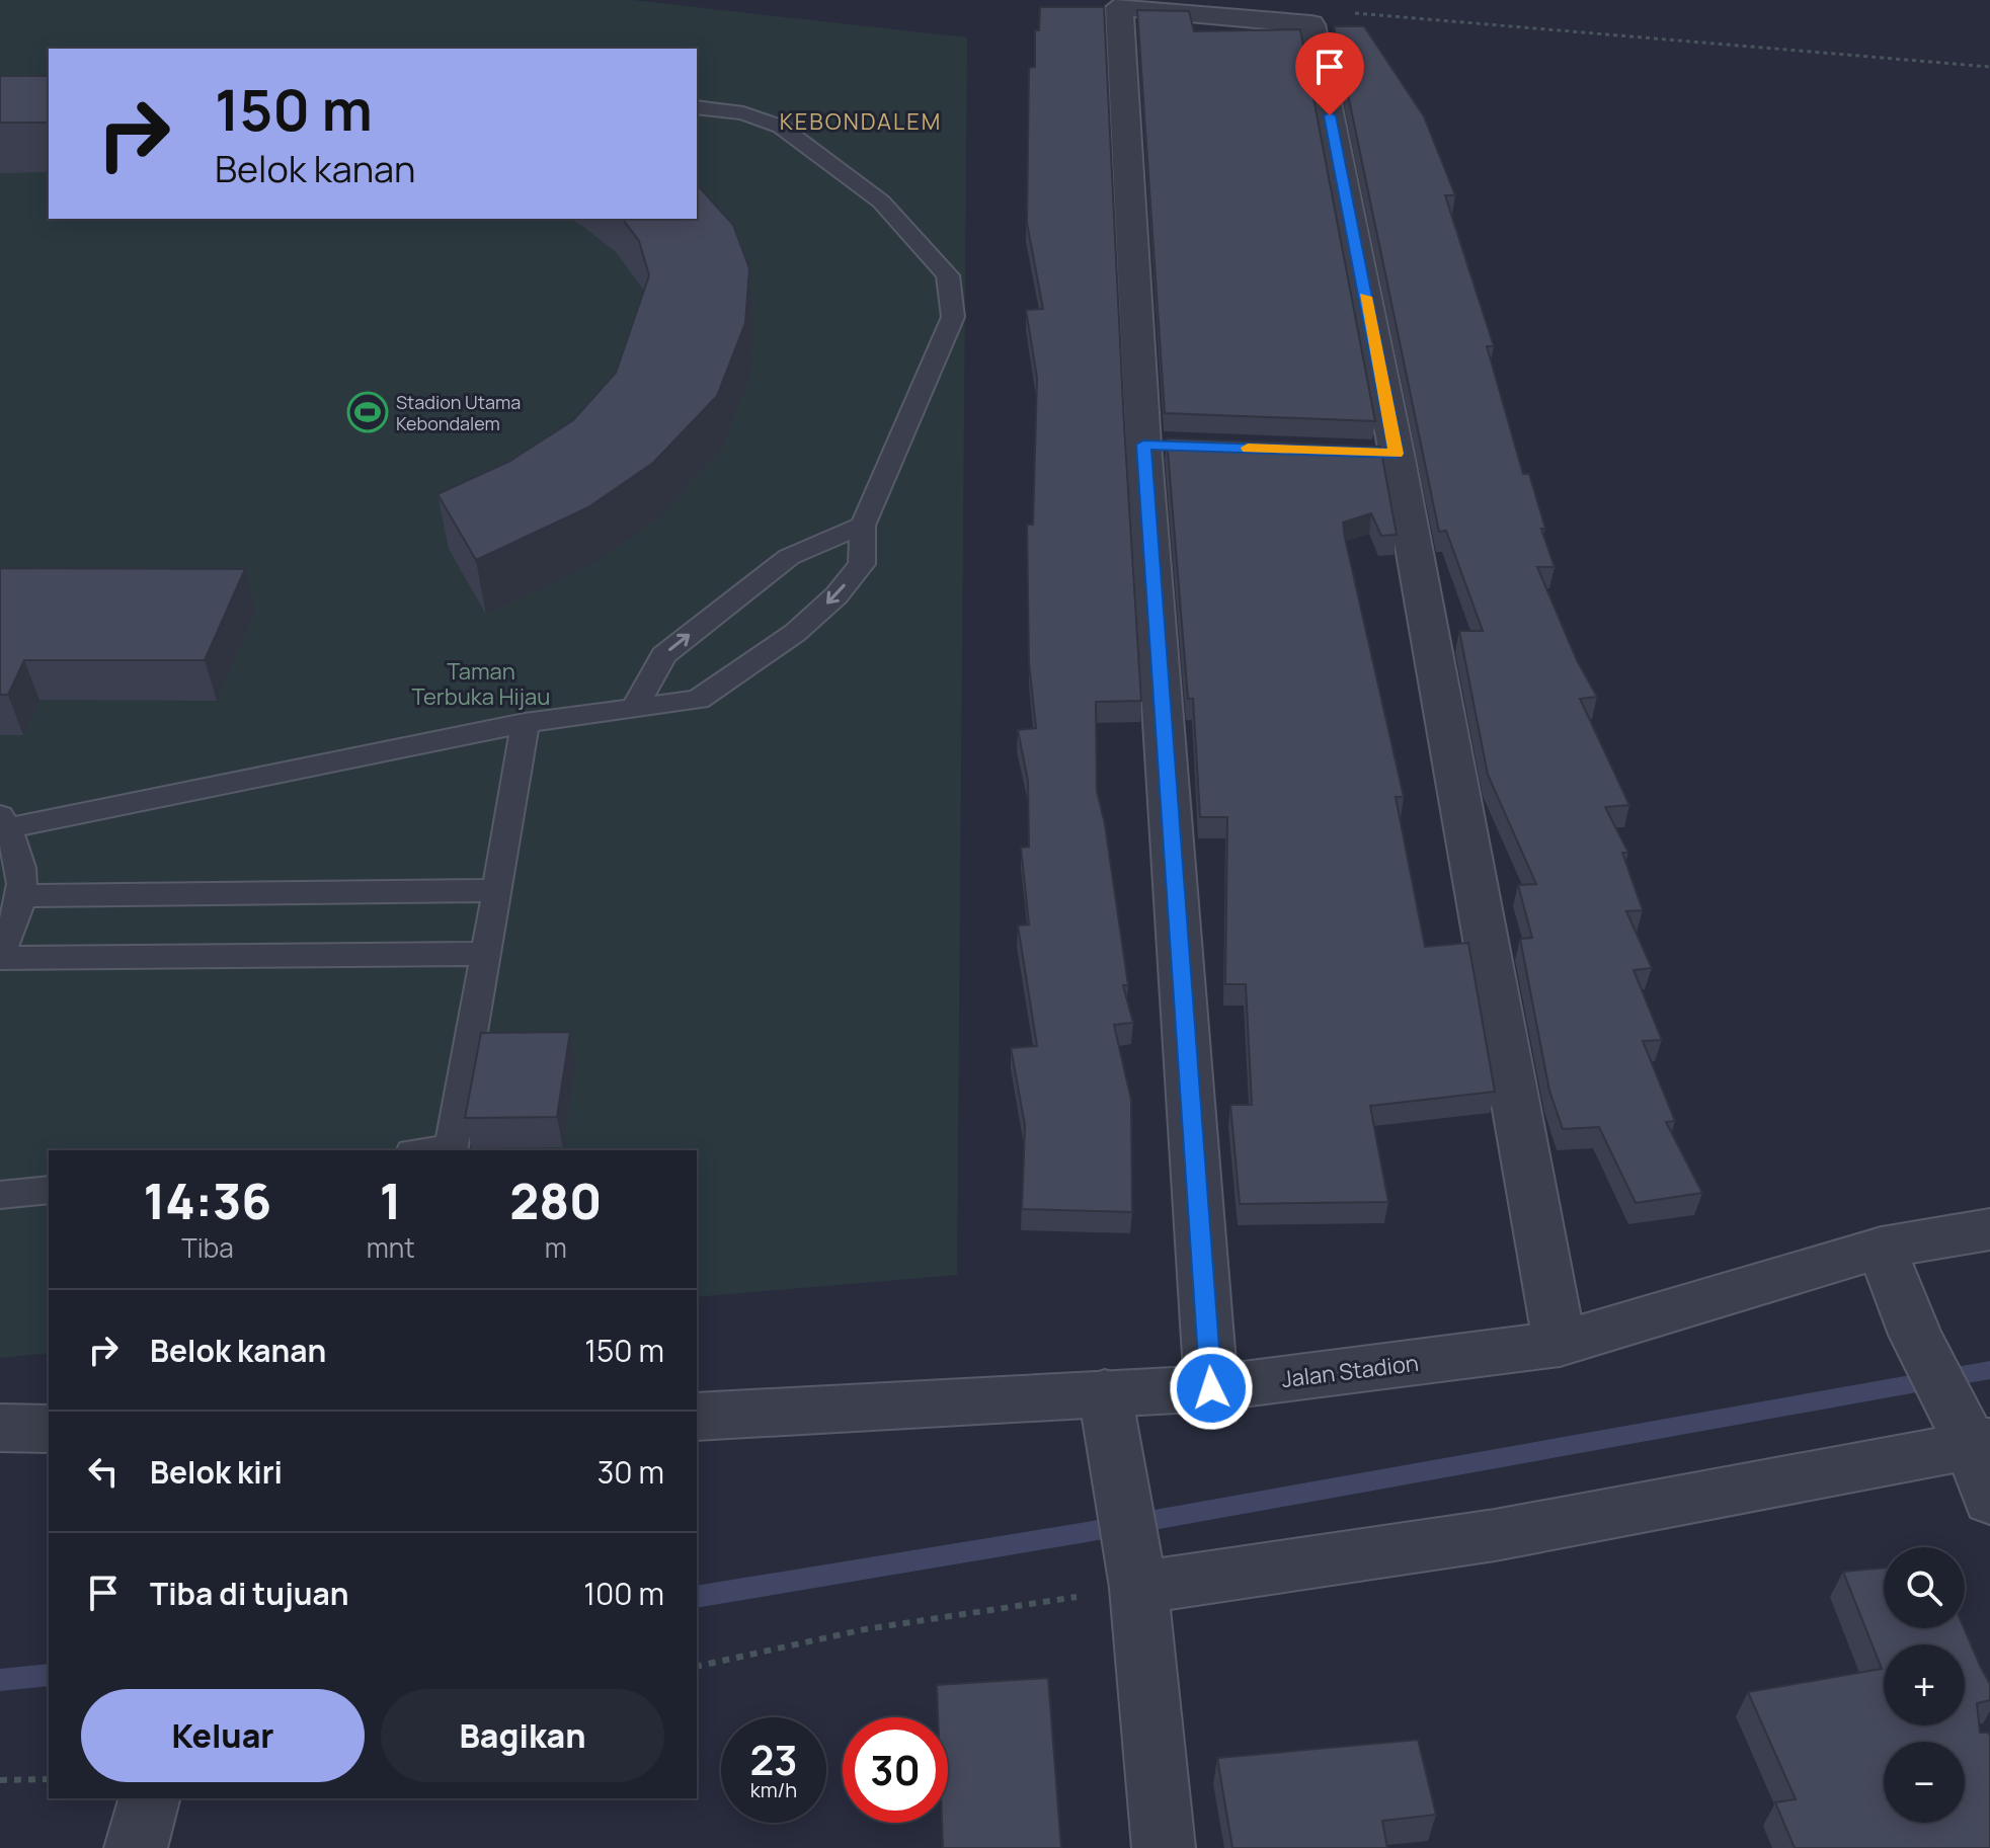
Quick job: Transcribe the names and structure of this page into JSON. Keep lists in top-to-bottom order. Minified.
{"streets":{"street":["Jalan Stadion"]},"districts":["KEBONDALEM"],"parks":["Taman Terbuka Hijau"],"places":{"sports":["Stadion Utama Kebondalem"]},"page":{"turn":["150 m","Belok kanan"],"eta":["14:36","Tiba","1","mnt","280","m"],"list":[{"name":"Belok kanan","value":"150 m"},{"name":"Belok kiri","value":"30 m"},{"name":"Tiba di tujuan","value":"100 m"}],"map_buttons":["+","−"],"buttons":["Keluar","Bagikan"],"speed":"23 km/h","limit":"30"}}
